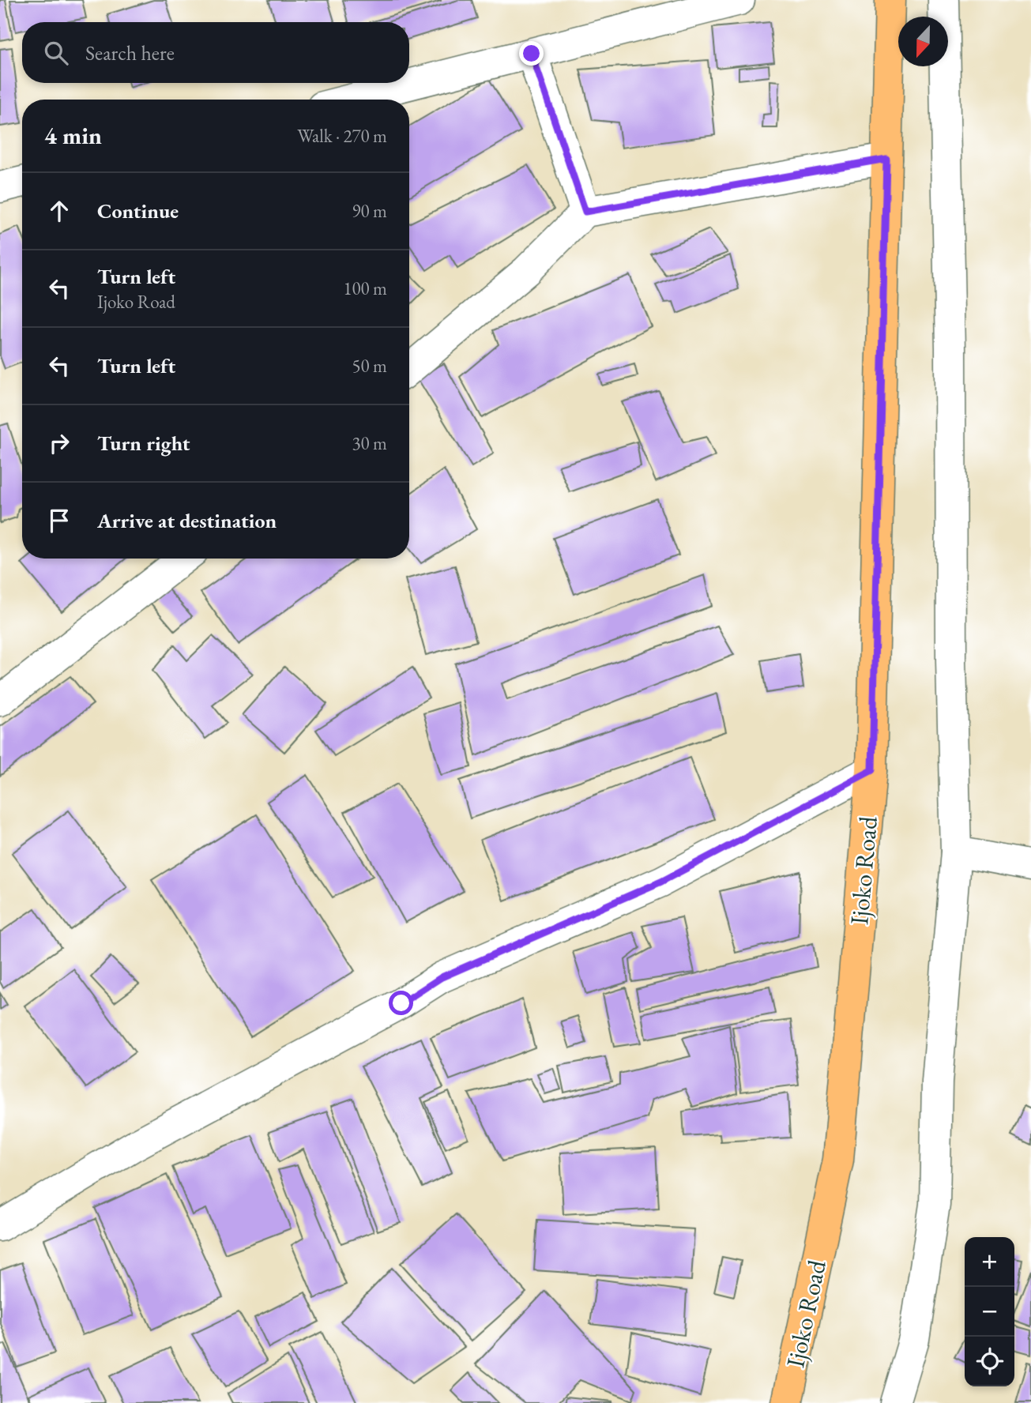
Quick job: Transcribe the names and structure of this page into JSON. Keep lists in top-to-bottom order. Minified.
{"streets":{"main road":["Ijoko Road"]},"north":"bottom","page":{"search":"Search here","heading":["4 min","Walk · 270 m"],"list":[["Continue","90 m"],["Turn left","Ijoko Road","100 m"],["Turn left","50 m"],["Turn right","30 m"],"Arrive at destination"],"map_buttons":["+","−"]}}
